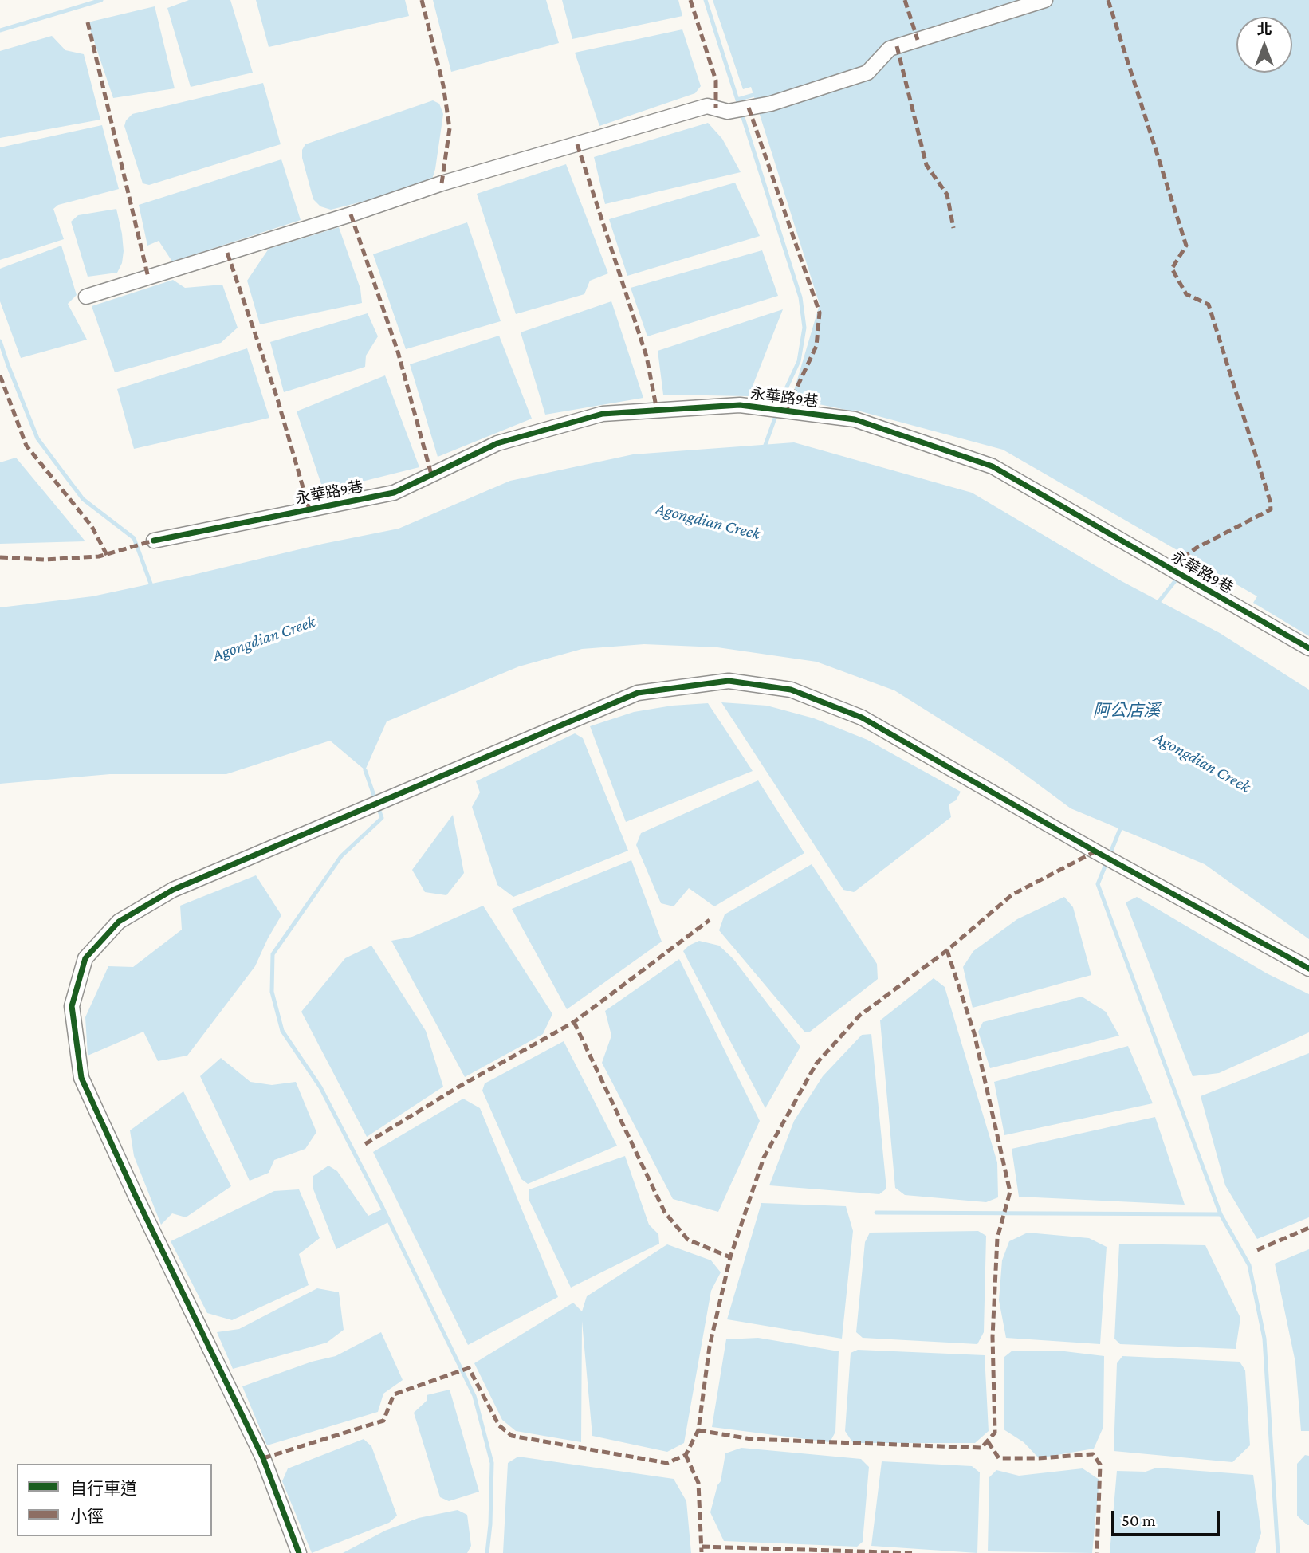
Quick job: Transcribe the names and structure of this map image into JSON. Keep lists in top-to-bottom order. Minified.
{"streets":{"street":["永華路9巷"]},"water":["Agongdian Creek","阿公店溪"],"legend":["自行車道","小徑"],"scale_bar":"50 m","north":"top"}
